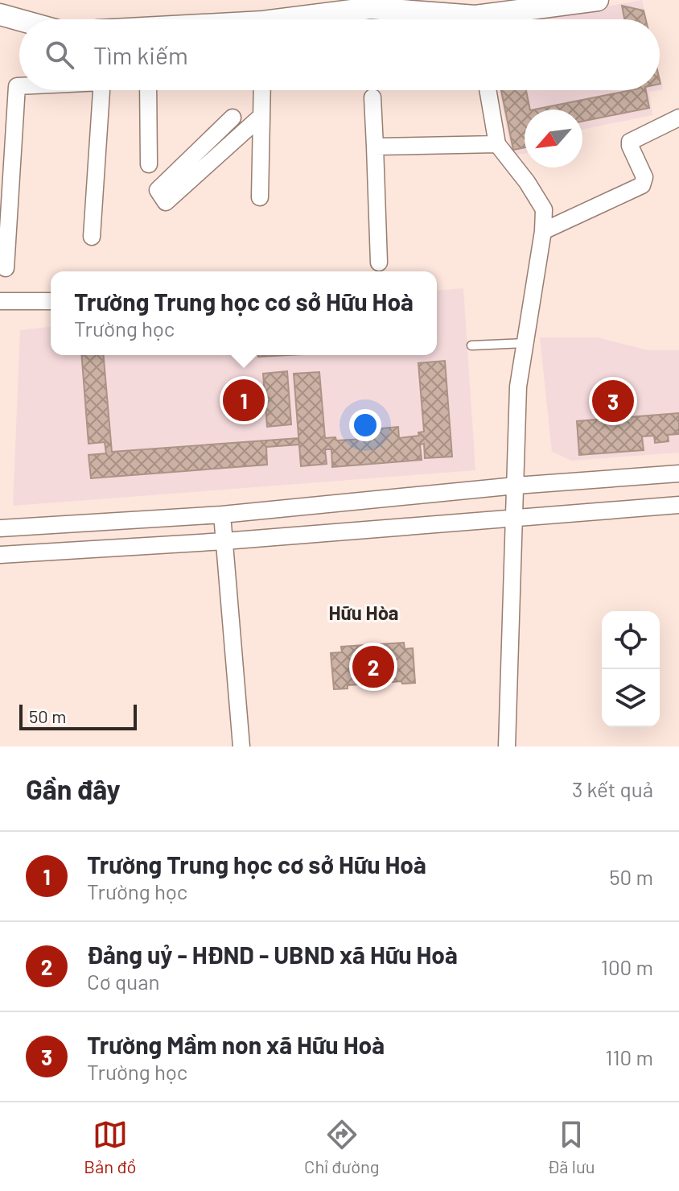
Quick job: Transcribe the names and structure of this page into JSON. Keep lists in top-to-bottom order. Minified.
{"districts":["Hữu Hòa"],"scale_bar":"50 m","north":"bottom left","page":{"search":"Tìm kiếm","popup":["Trường Trung học cơ sở Hữu Hoà","Trường học"],"pins":["1","3","2"],"scale":"50 m","heading":["Gần đây","3 kết quả"],"list":[{"mark":"1","name":"Trường Trung học cơ sở Hữu Hoà","note":"Trường học","value":"50 m"},{"mark":"2","name":"Đảng uỷ - HĐND - UBND xã Hữu Hoà","note":"Cơ quan","value":"100 m"},{"mark":"3","name":"Trường Mầm non xã Hữu Hoà","note":"Trường học","value":"110 m"}],"nav":["Bản đồ","Chỉ đường","Đã lưu"]}}
